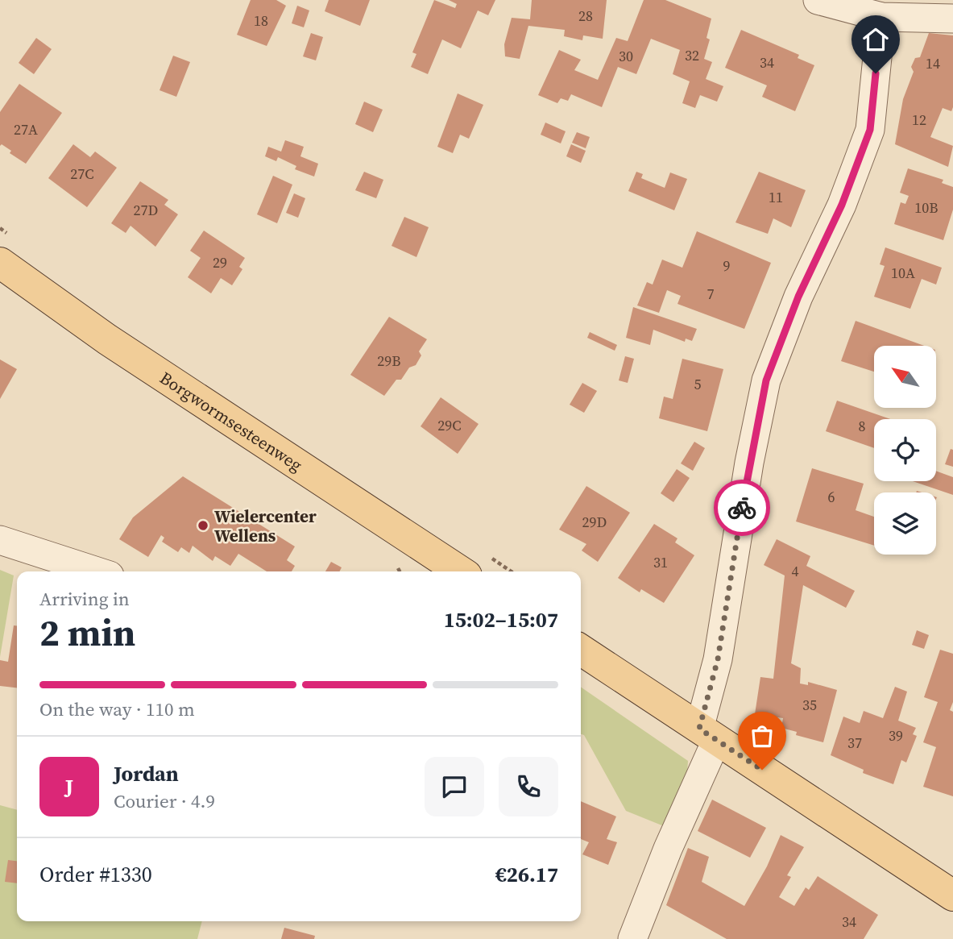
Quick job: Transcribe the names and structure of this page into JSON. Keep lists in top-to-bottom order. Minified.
{"streets":{"main road":["Borgwormsesteenweg"]},"places":["Wielercenter Wellens"],"house_numbers":["28","18","32","30","34","14","12","27A","27C","11","10B","27D","29","9","10A","7","29B","5","29C","8","6","29D","31","4","35","39","37","34"],"north":"top left","page":{"heading":["2 min","Arriving in","15:02–15:07"],"panel":["Jordan","Courier · 4.9","Order #1330","€26.17"],"bar":"On the way · 110 m","round":"J"}}
